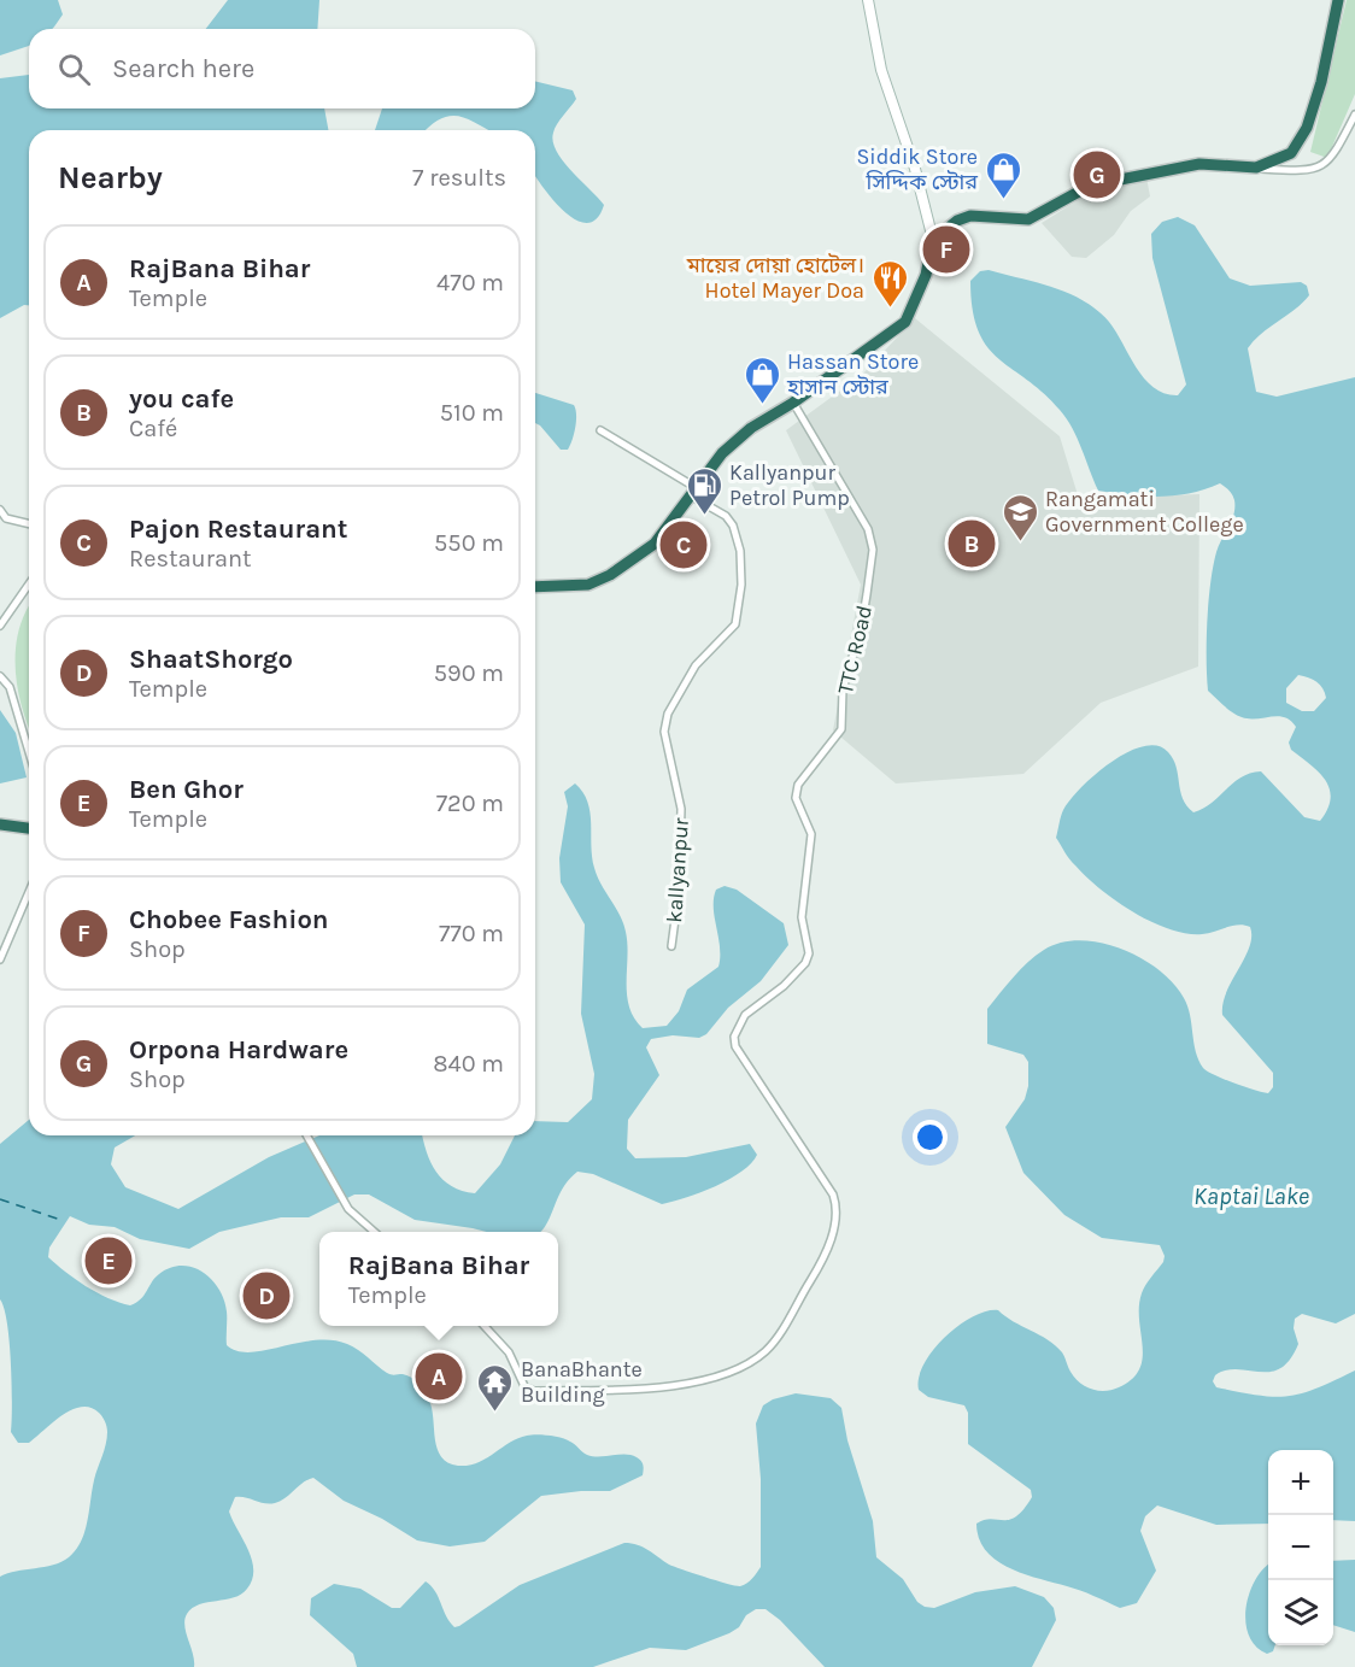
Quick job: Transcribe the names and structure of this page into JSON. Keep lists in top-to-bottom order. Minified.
{"streets":{"street":["TTC Road","kallyanpur"]},"water":["Kaptai Lake"],"places":{"shop":["Siddik Store সিদ্দিক স্টোর","Hassan Store হাসান স্টোর"],"restaurant":["মায়ের দোয়া হোটেল। Hotel Mayer Doa"],"fuel station":["Kallyanpur Petrol Pump"],"school or university":["Rangamati Government College"],"temple":["BanaBhante Building"]},"page":{"search":"Search here","heading":["Nearby","7 results"],"pins":["G","F","B","C","E","D","A"],"list":[{"mark":"A","name":"RajBana Bihar","note":"Temple","value":"470 m"},{"mark":"B","name":"you cafe","note":"Café","value":"510 m"},{"mark":"C","name":"Pajon Restaurant","note":"Restaurant","value":"550 m"},{"mark":"D","name":"ShaatShorgo","note":"Temple","value":"590 m"},{"mark":"E","name":"Ben Ghor","note":"Temple","value":"720 m"},{"mark":"F","name":"Chobee Fashion","note":"Shop","value":"770 m"},{"mark":"G","name":"Orpona Hardware","note":"Shop","value":"840 m"}],"popup":["RajBana Bihar","Temple"],"map_buttons":["+","−"]}}
